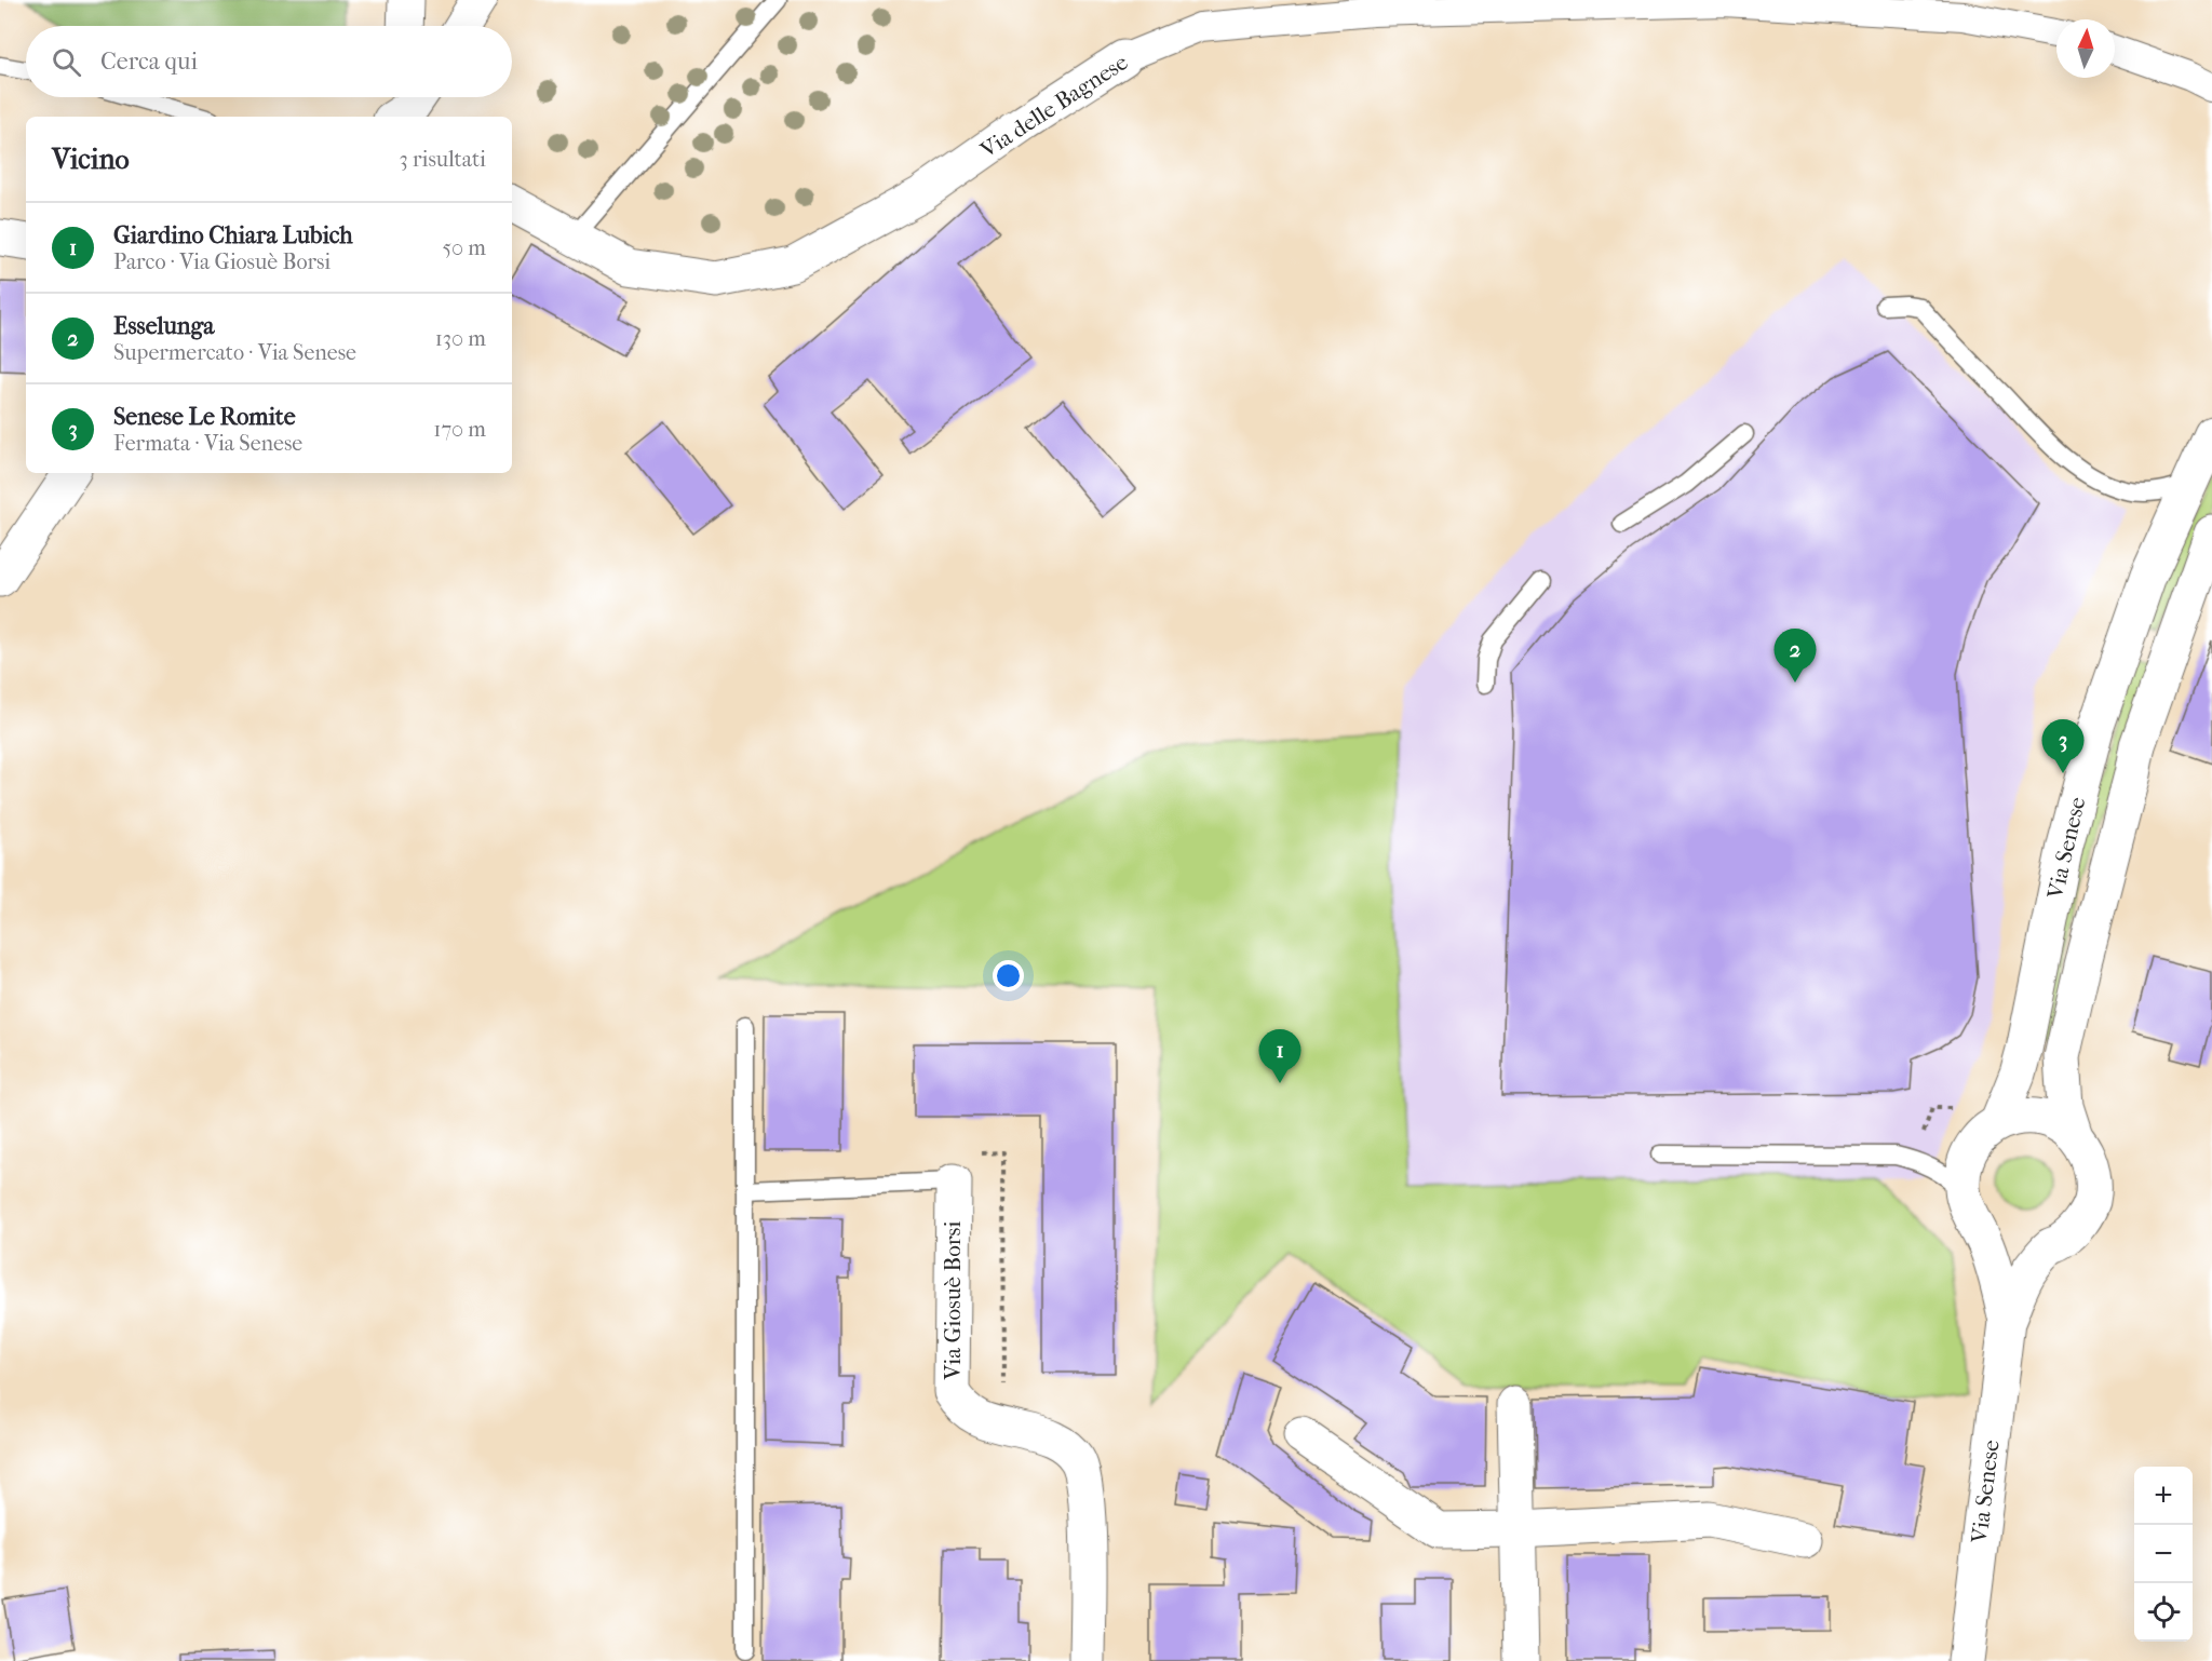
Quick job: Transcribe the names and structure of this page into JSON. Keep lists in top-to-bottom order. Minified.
{"streets":{"street":["Via delle Bagnese","Via Senese","Via Giosuè Borsi"]},"north":"top","page":{"search":"Cerca qui","heading":["Vicino","3 risultati"],"list":[{"mark":"1","name":"Giardino Chiara Lubich","note":"Parco · Via Giosuè Borsi","value":"50 m"},{"mark":"2","name":"Esselunga","note":"Supermercato · Via Senese","value":"130 m"},{"mark":"3","name":"Senese Le Romite","note":"Fermata · Via Senese","value":"170 m"}],"pins":["2","3","1"],"map_buttons":["+","−"]}}
